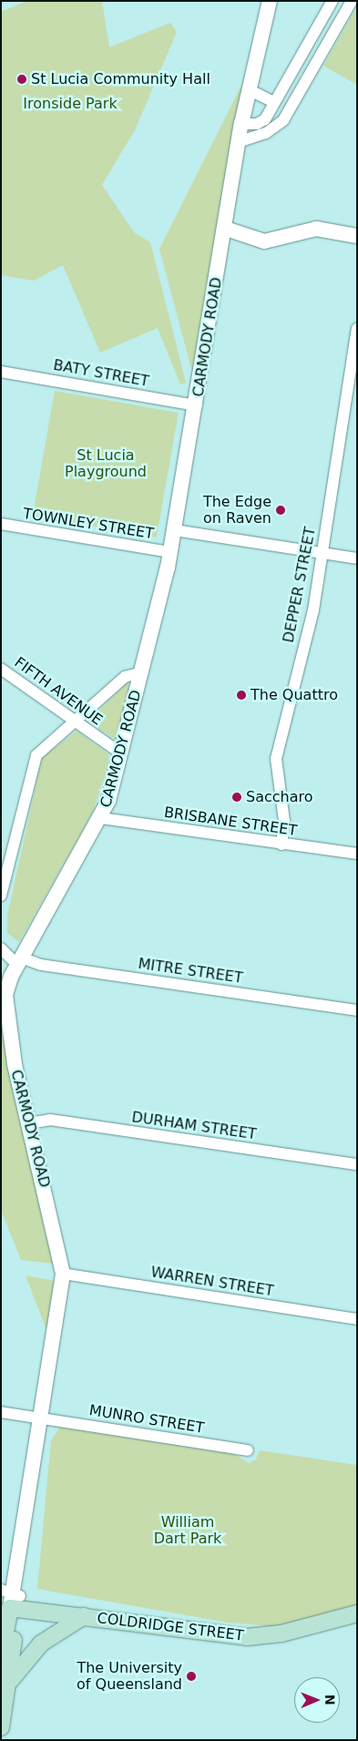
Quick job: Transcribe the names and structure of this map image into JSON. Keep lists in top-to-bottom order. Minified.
{"streets":{"main road":["CARMODY ROAD","COLDRIDGE STREET"],"street":["BATY STREET","TOWNLEY STREET","DEPPER STREET","FIFTH AVENUE","BRISBANE STREET","MITRE STREET","DURHAM STREET","WARREN STREET","MUNRO STREET"]},"crossings":[["CARMODY ROAD","BATY STREET"],["CARMODY ROAD","TOWNLEY STREET"],["CARMODY ROAD","FIFTH AVENUE"],["CARMODY ROAD","BRISBANE STREET"],["CARMODY ROAD","MITRE STREET"],["CARMODY ROAD","DURHAM STREET"],["CARMODY ROAD","WARREN STREET"],["CARMODY ROAD","MUNRO STREET"],["CARMODY ROAD","COLDRIDGE STREET"],["DEPPER STREET","BRISBANE STREET"]],"parks":["Ironside Park","St Lucia Playground","William Dart Park"],"places":["St Lucia Community Hall","The Edge on Raven","The Quattro","Saccharo","The University of Queensland"],"north":"right"}
